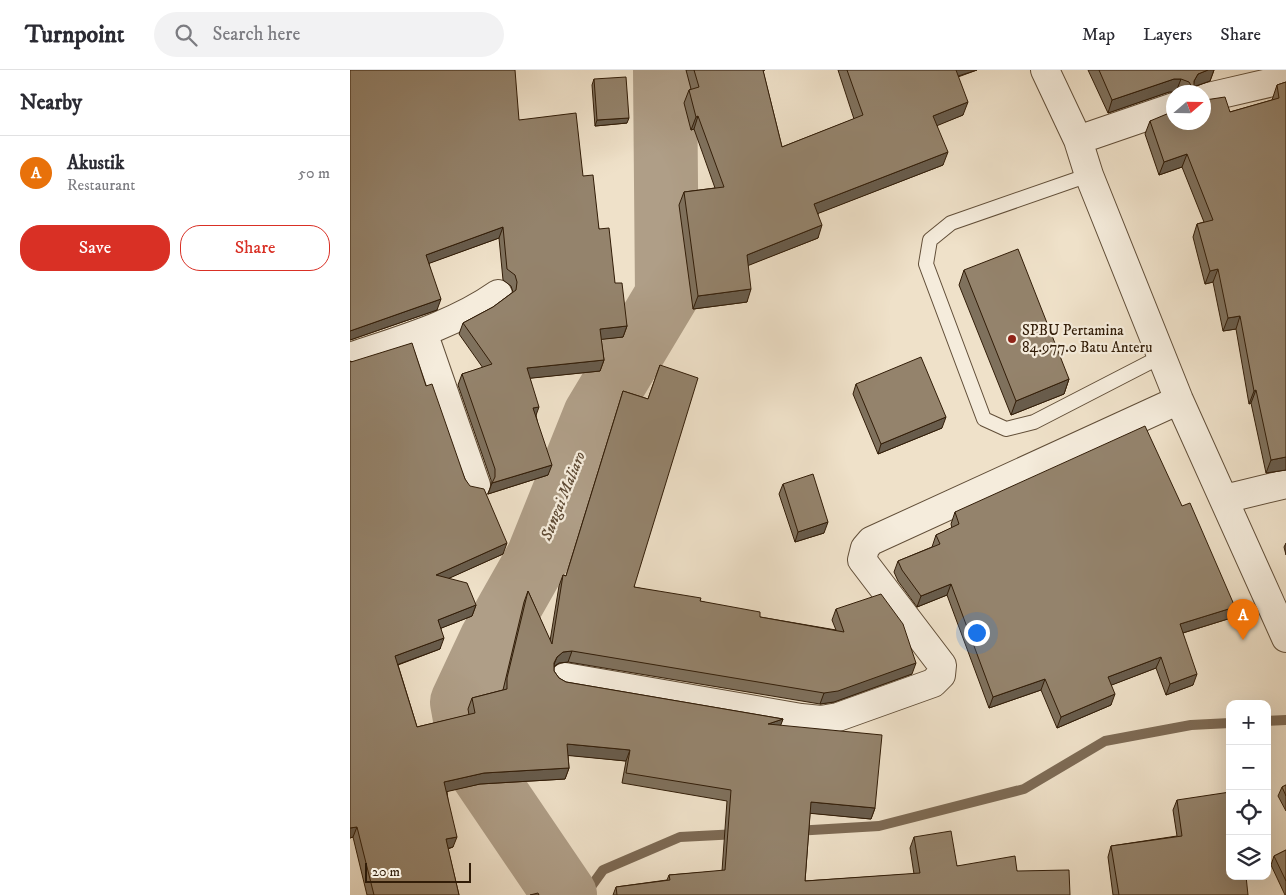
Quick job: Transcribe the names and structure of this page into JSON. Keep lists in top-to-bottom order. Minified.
{"water":["Sungai Maliaro"],"places":["SPBU Pertamina 84.977.0 Batu Anteru"],"scale_bar":"20 m","north":"right","page":{"header":"Turnpoint","search":"Search here","nav":["Map","Layers","Share"],"heading":"Nearby","list":[{"mark":"A","name":"Akustik","note":"Restaurant","value":"50 m"}],"buttons":["Save","Share"],"pins":"A","map_buttons":["+","−"],"scale":"20 m"}}
